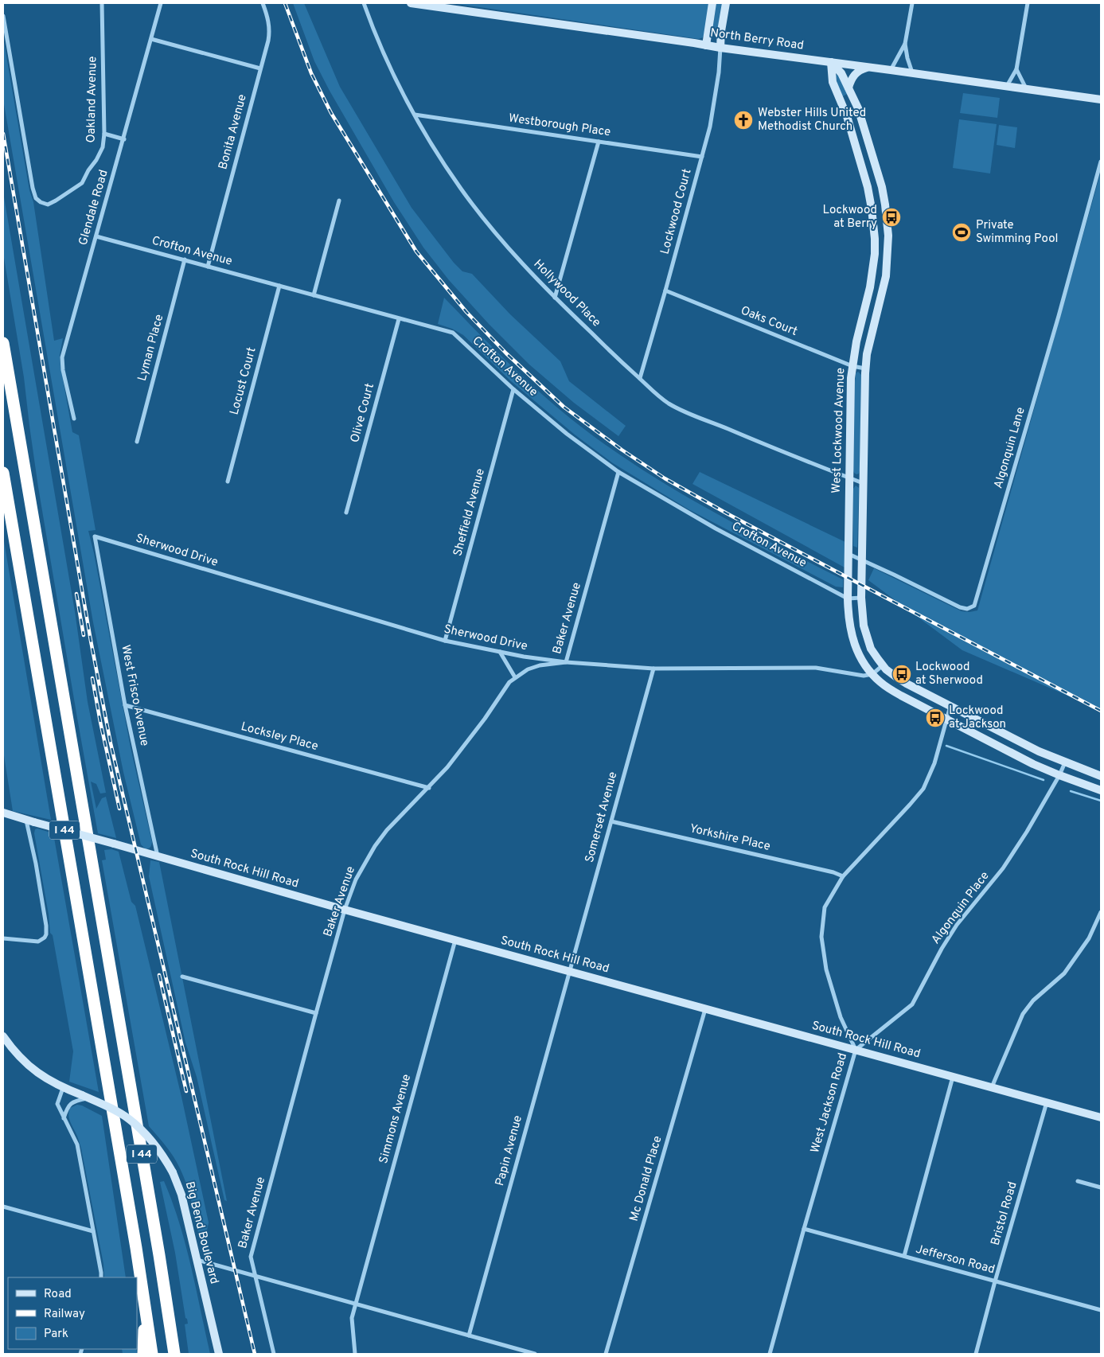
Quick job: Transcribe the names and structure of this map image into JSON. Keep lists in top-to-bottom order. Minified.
{"streets":{"highway":["I 44"],"main road":["North Berry Road","West Lockwood Avenue","South Rock Hill Road","Big Bend Boulevard"],"street":["Oakland Avenue","Westborough Place","Bonita Avenue","Glendale Road","Lockwood Court","Crofton Avenue","Hollywood Place","Oaks Court","Lyman Place","Locust Court","Olive Court","Algonquin Lane","Sheffield Avenue","Sherwood Drive","Baker Avenue","West Frisco Avenue","Locksley Place","Somerset Avenue","Yorkshire Place","Algonquin Place","West Jackson Road","Simmons Avenue","Papin Avenue","Mc Donald Place","Bristol Road","Jefferson Road"]},"crossings":[["North Berry Road","Lockwood Court"],["North Berry Road","West Lockwood Avenue"],["Westborough Place","Lockwood Court"],["Westborough Place","Hollywood Place"],["Bonita Avenue","Crofton Avenue"],["Glendale Road","Crofton Avenue"],["Lockwood Court","Hollywood Place"],["Lockwood Court","Oaks Court"],["Crofton Avenue","Lyman Place"],["Crofton Avenue","Locust Court"],["Crofton Avenue","Olive Court"],["Crofton Avenue","West Lockwood Avenue"],["Crofton Avenue","Sheffield Avenue"],["Crofton Avenue","Baker Avenue"],["Hollywood Place","West Lockwood Avenue"],["Oaks Court","West Lockwood Avenue"],["West Lockwood Avenue","Algonquin Lane"],["West Lockwood Avenue","Sherwood Drive"],["West Lockwood Avenue","Algonquin Place"],["West Lockwood Avenue","West Jackson Road"],["Sheffield Avenue","Sherwood Drive"],["Sherwood Drive","Baker Avenue"],["Sherwood Drive","West Frisco Avenue"],["Sherwood Drive","Somerset Avenue"],["Baker Avenue","Locksley Place"],["Baker Avenue","South Rock Hill Road"],["West Frisco Avenue","Locksley Place"],["West Frisco Avenue","South Rock Hill Road"],["Somerset Avenue","Yorkshire Place"],["Somerset Avenue","South Rock Hill Road"],["Somerset Avenue","Papin Avenue"],["Yorkshire Place","West Jackson Road"],["South Rock Hill Road","Algonquin Place"],["South Rock Hill Road","West Jackson Road"],["South Rock Hill Road","Simmons Avenue"],["South Rock Hill Road","Papin Avenue"],["South Rock Hill Road","Mc Donald Place"],["South Rock Hill Road","Bristol Road"],["Algonquin Place","West Jackson Road"],["West Jackson Road","Jefferson Road"],["Bristol Road","Jefferson Road"]],"places":{"church":["Webster Hills United Methodist Church"],"bus stop":["Lockwood at Berry","Lockwood at Sherwood","Lockwood at Jackson"],"sports":["Private Swimming Pool"]},"legend":["Road","Railway","Park"]}
